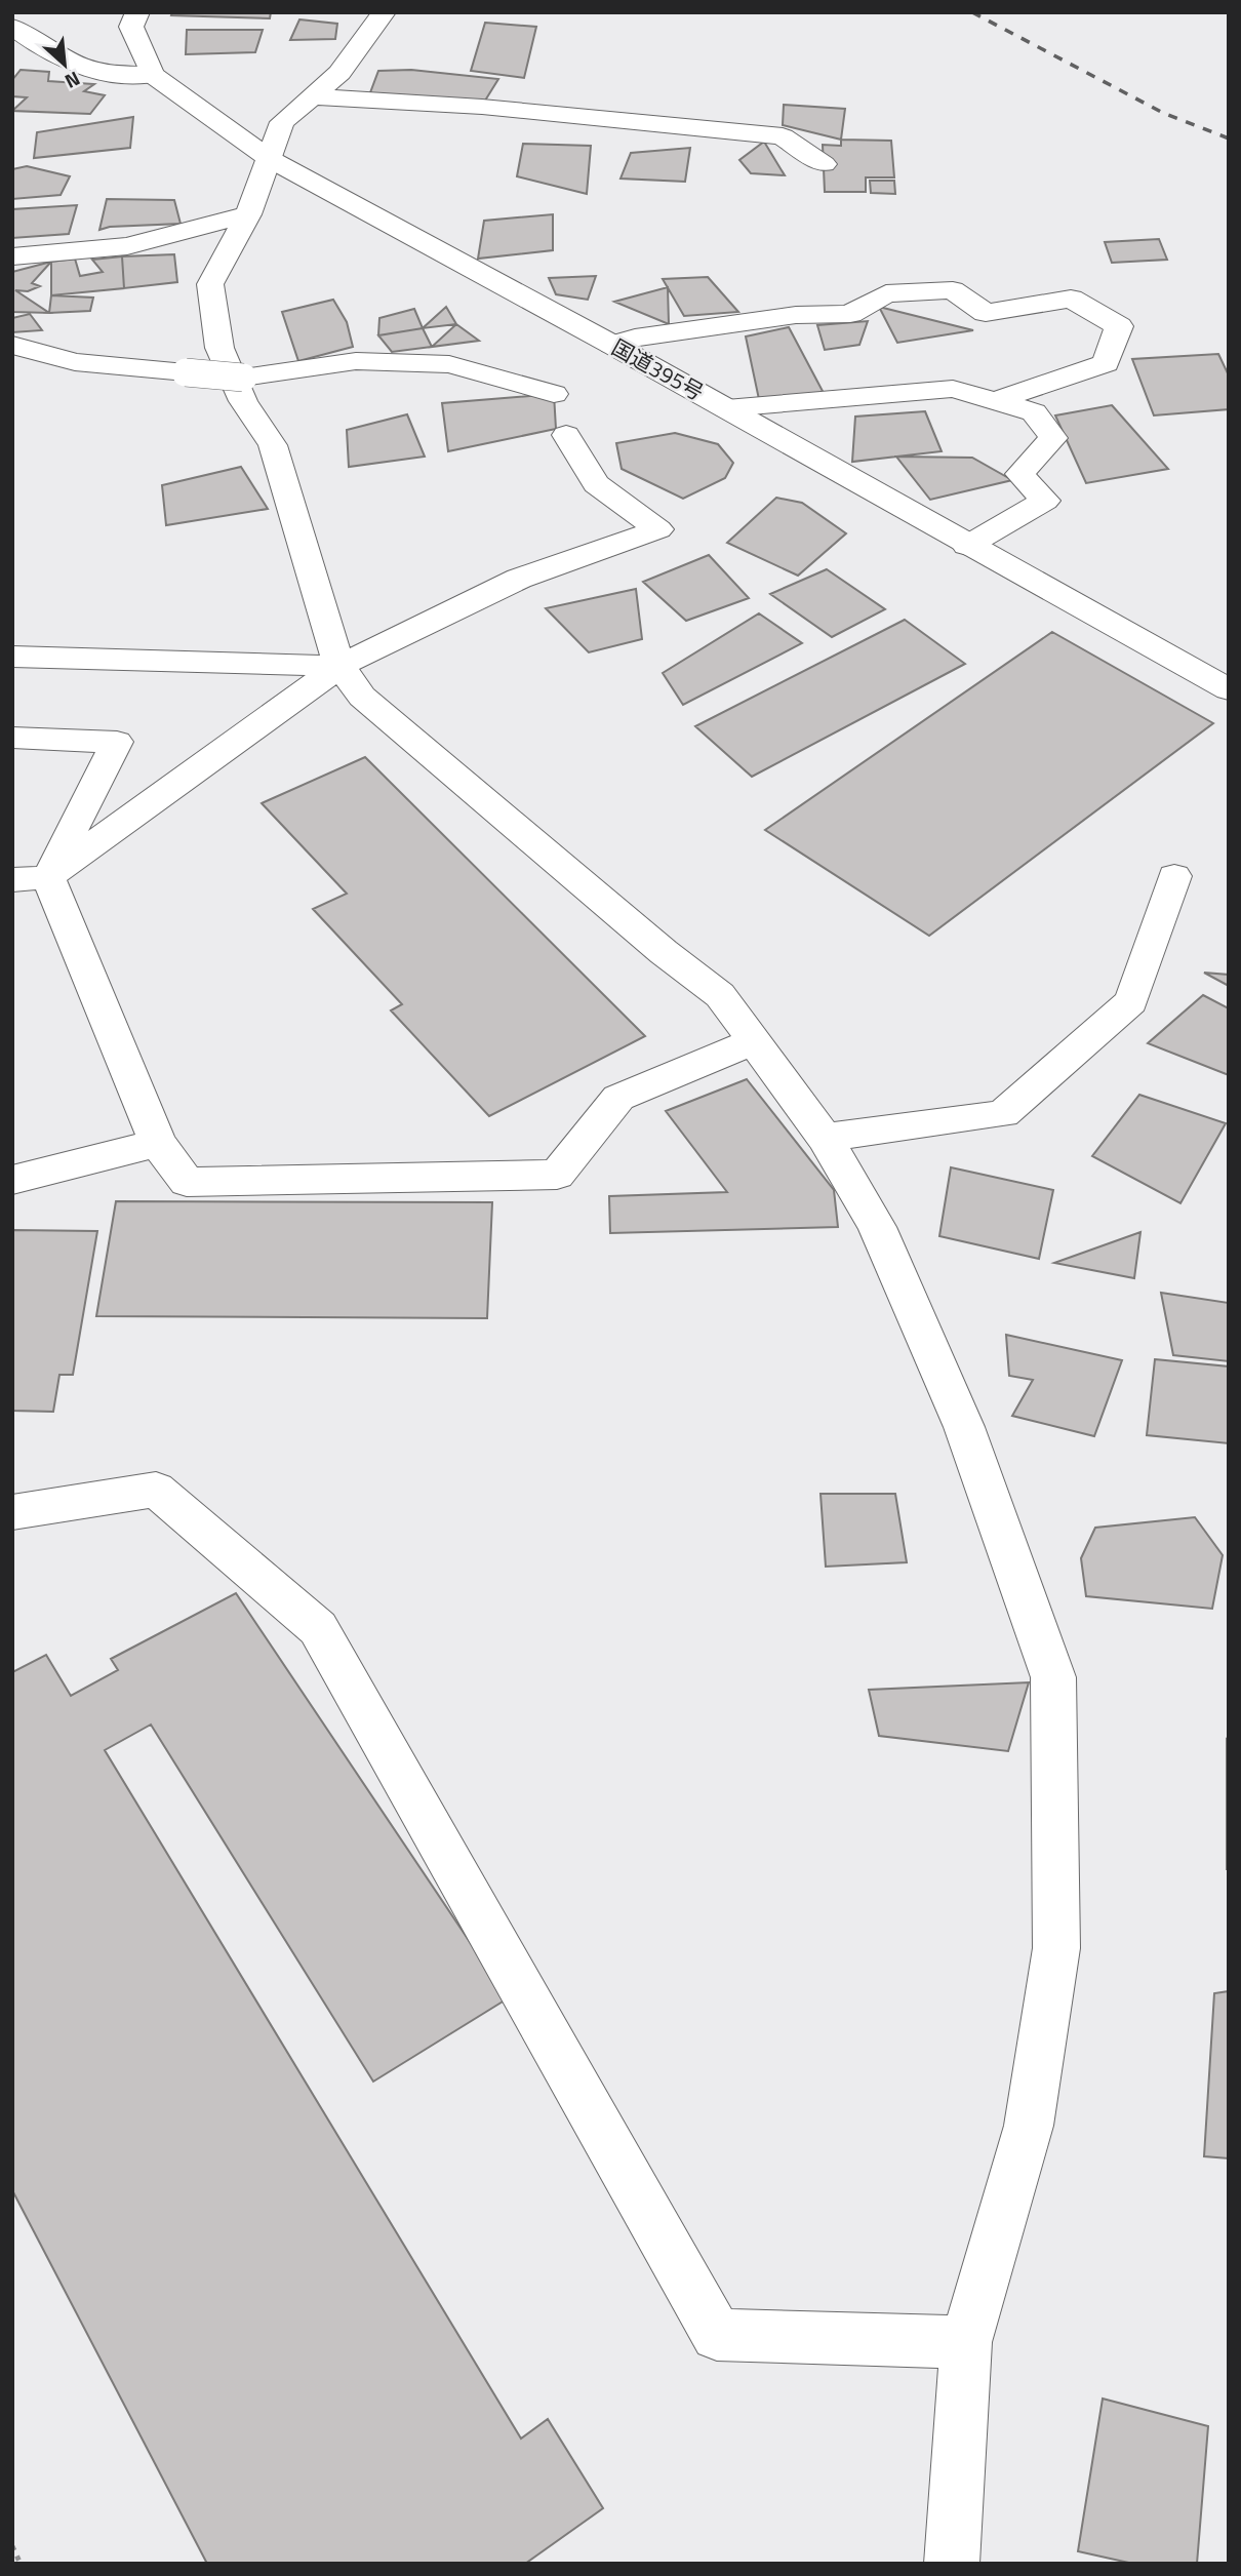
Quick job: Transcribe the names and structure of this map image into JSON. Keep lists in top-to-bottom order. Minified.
{"streets":{"main road":["国道395号"]},"north":"bottom right"}
